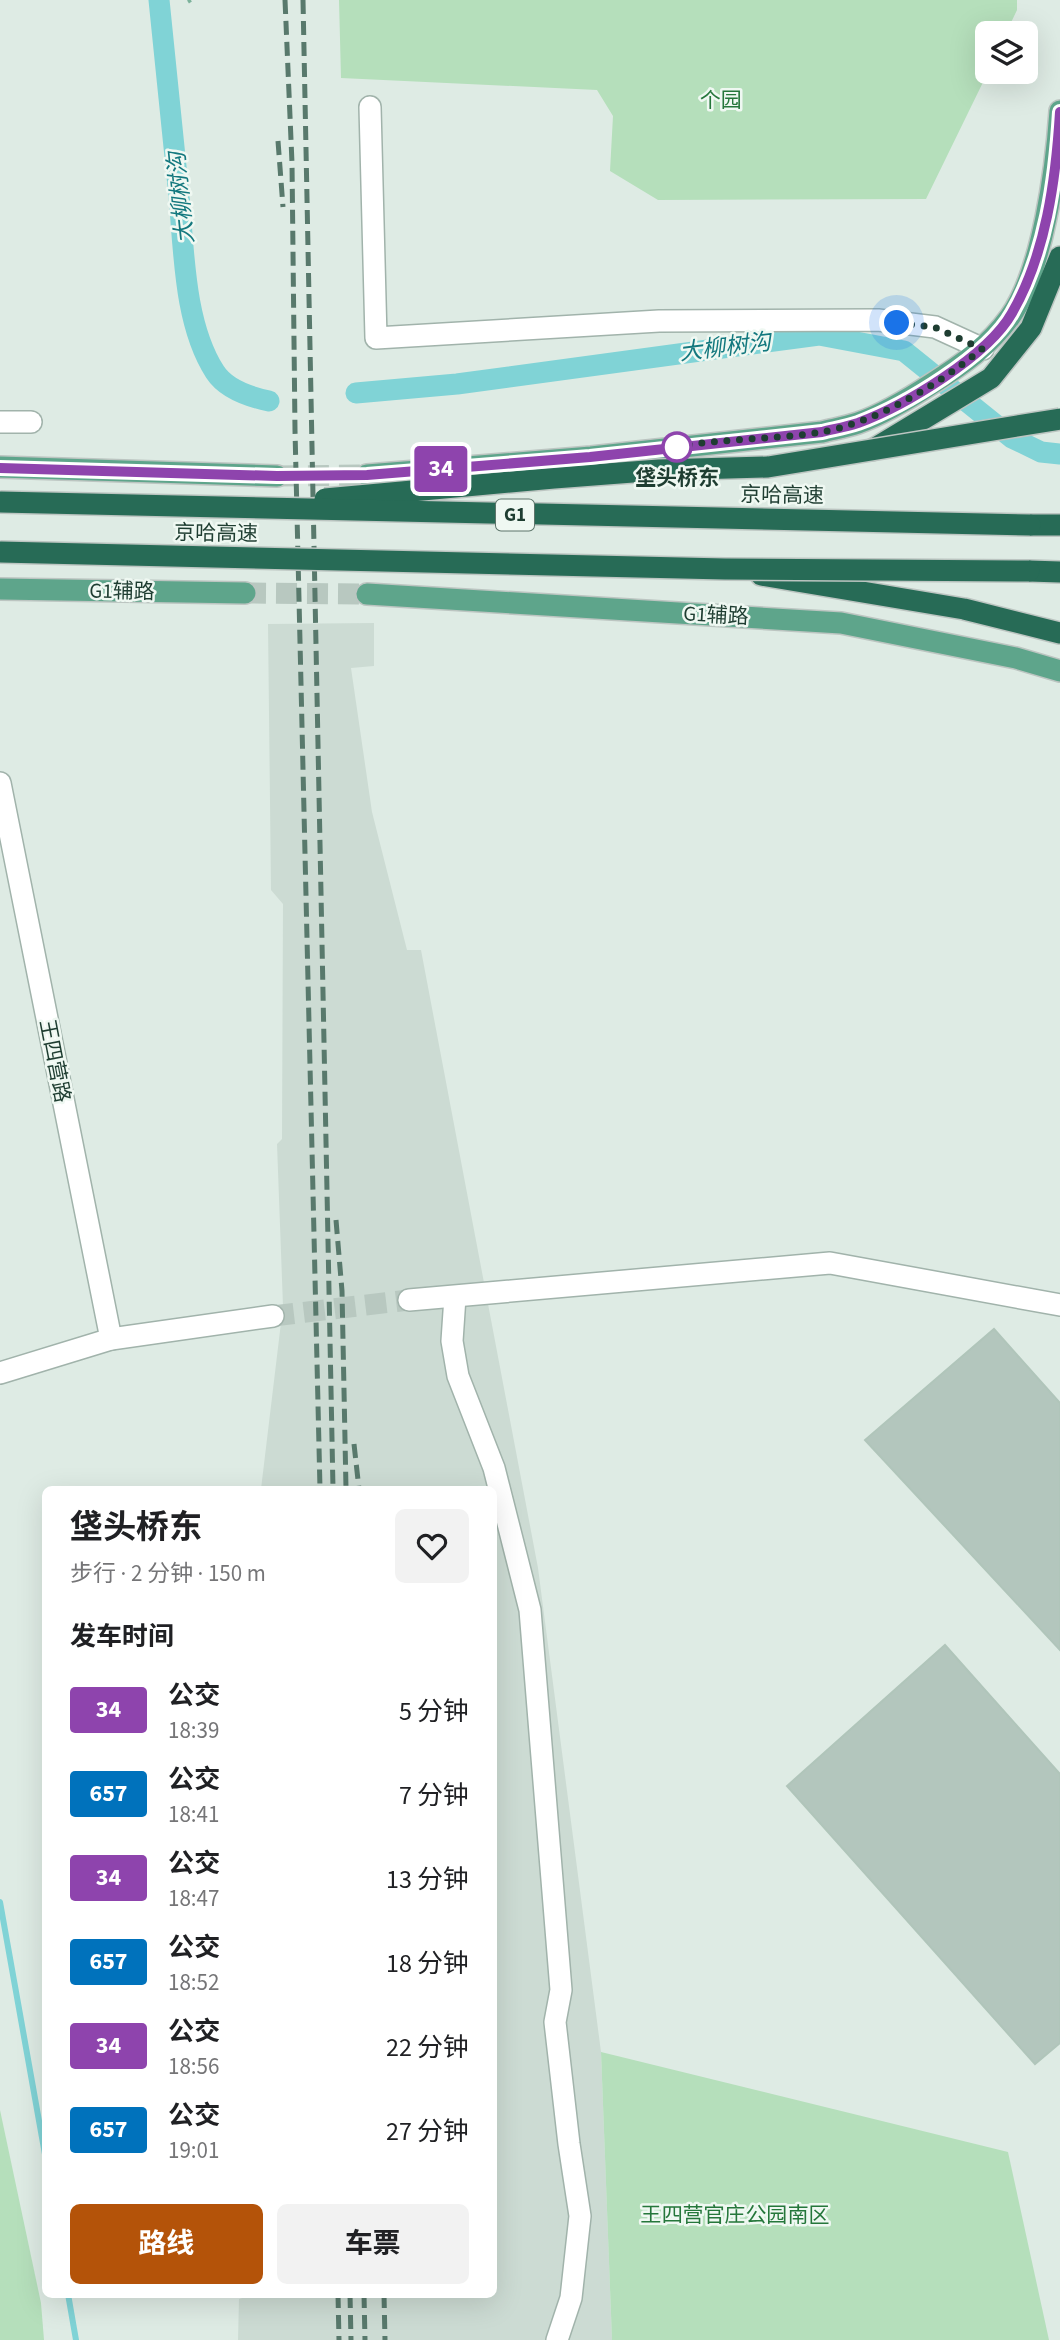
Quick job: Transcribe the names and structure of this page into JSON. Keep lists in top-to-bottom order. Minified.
{"streets":{"highway":["京哈高速","G1"],"main road":["G1辅路"],"street":["王四营路"]},"water":["大柳树沟"],"parks":["个园","王四营官庄公园南区"],"places":["垡头桥东"],"lines":["bus line 34"],"page":{"on_map":"34","heading":[["垡头桥东","步行 · 2 分钟 · 150 m"],"发车时间"],"list":[{"mark":"34","name":"公交","note":"18:39","value":"5 分钟"},{"mark":"657","name":"公交","note":"18:41","value":"7 分钟"},{"mark":"34","name":"公交","note":"18:47","value":"13 分钟"},{"mark":"657","name":"公交","note":"18:52","value":"18 分钟"},{"mark":"34","name":"公交","note":"18:56","value":"22 分钟"},{"mark":"657","name":"公交","note":"19:01","value":"27 分钟"}],"buttons":["路线","车票"]}}
